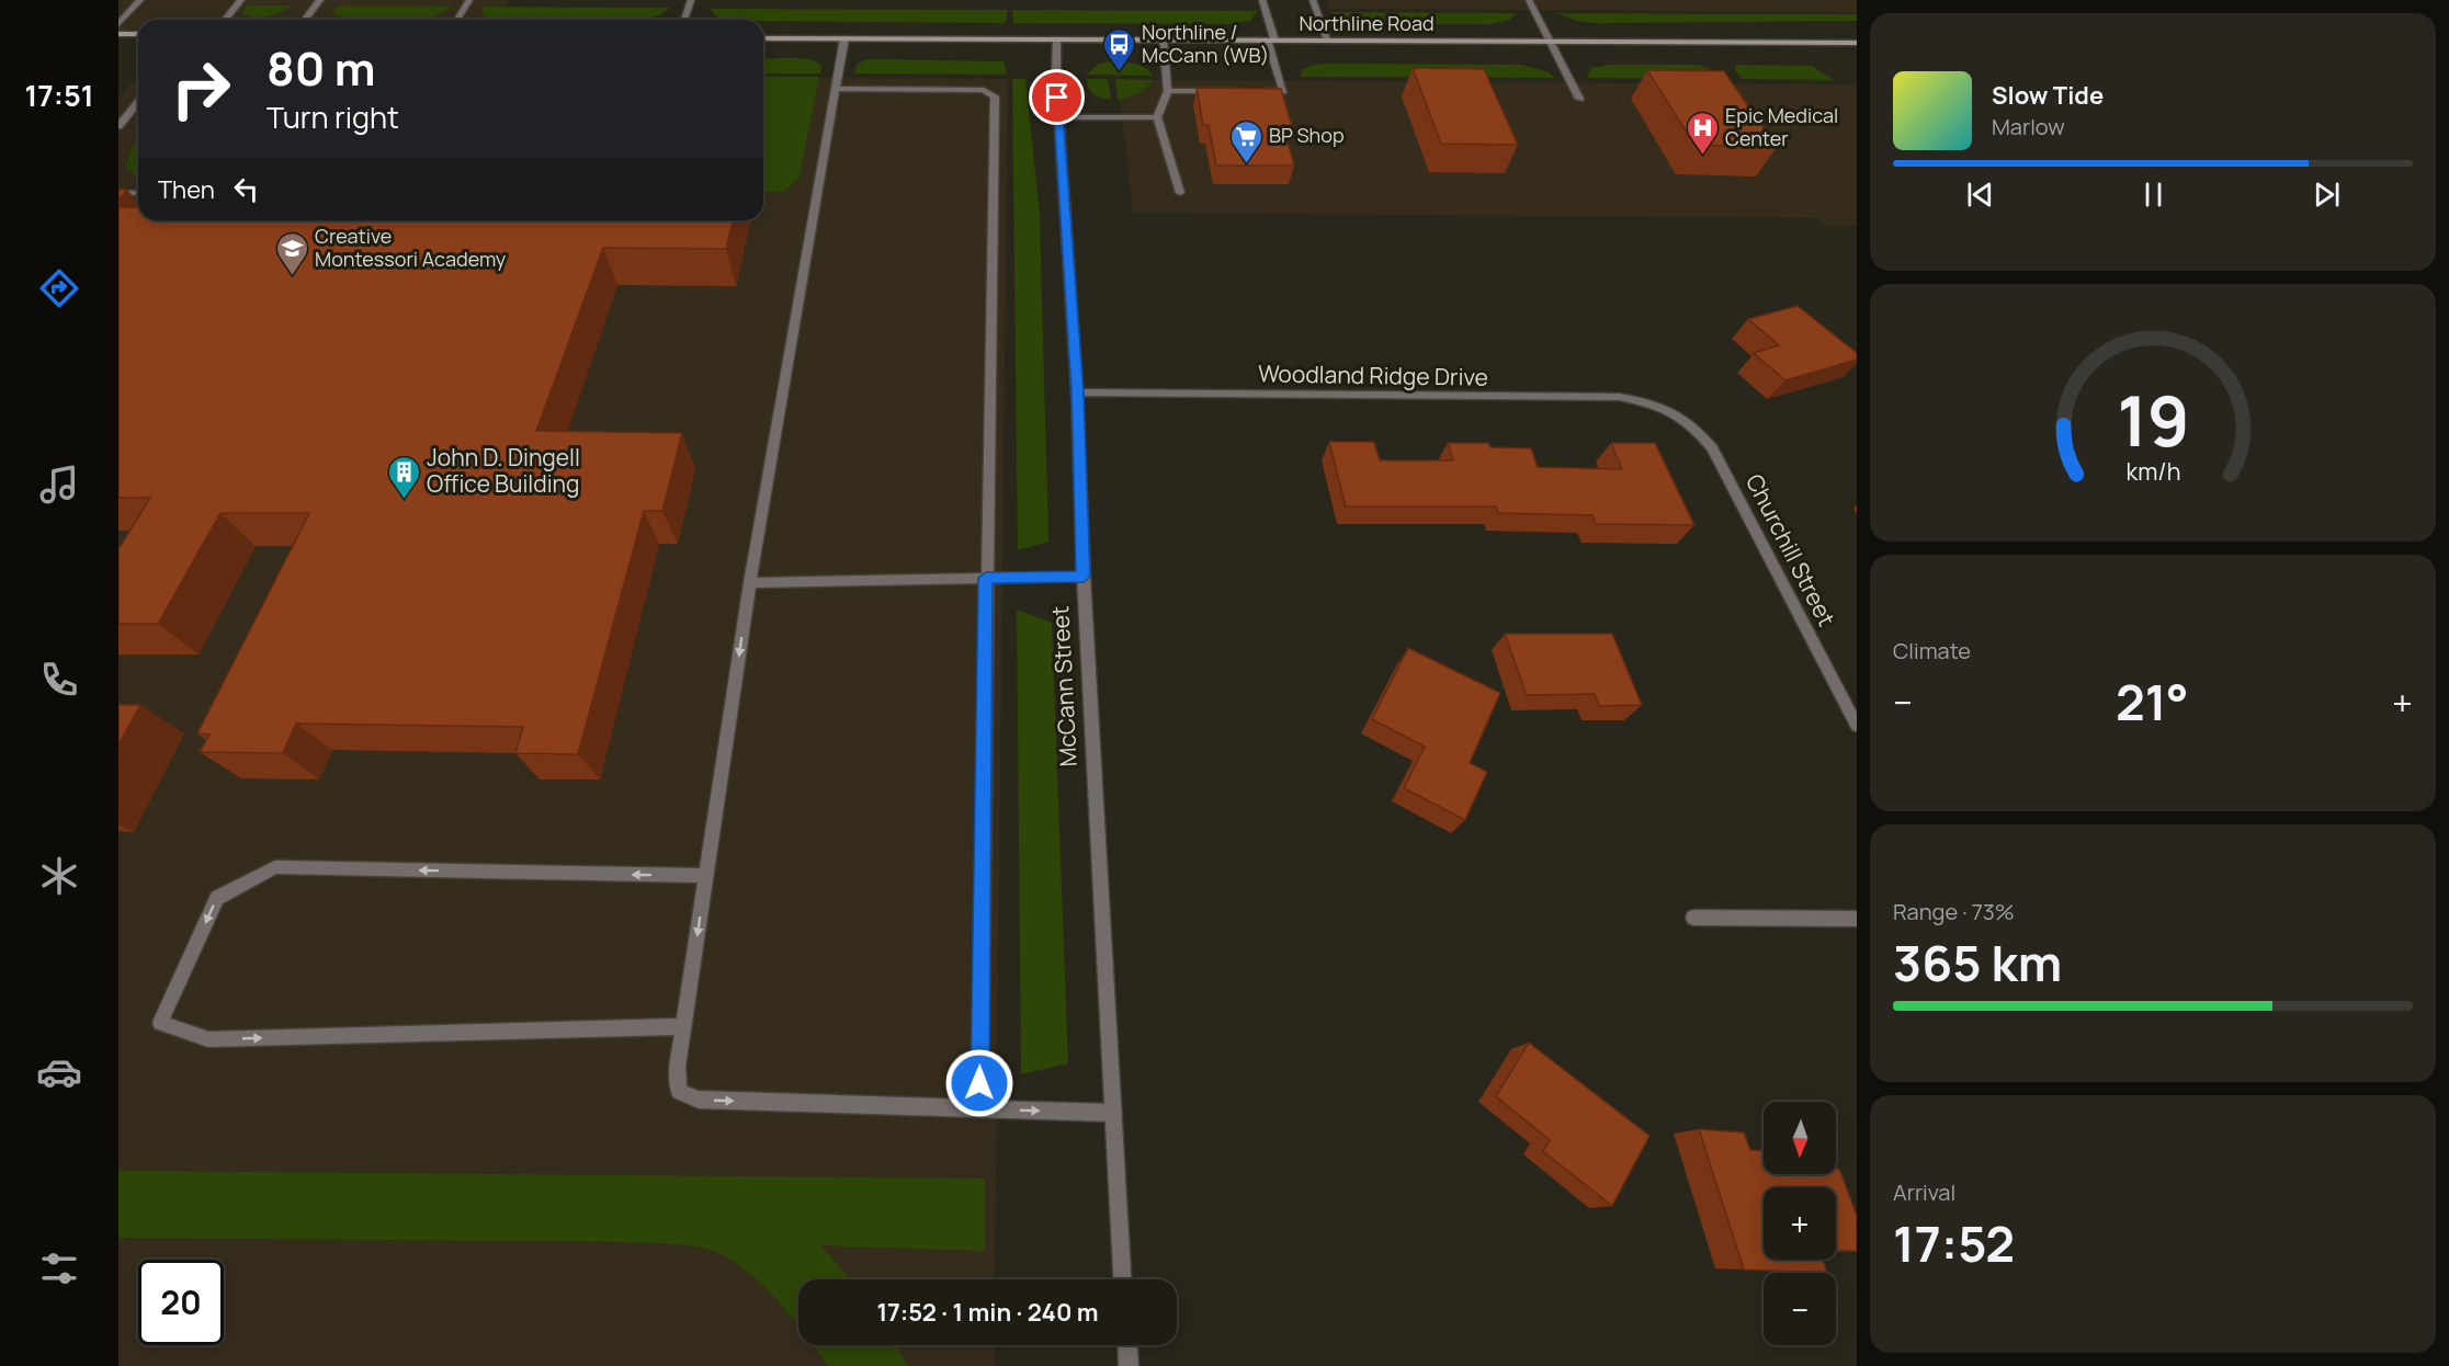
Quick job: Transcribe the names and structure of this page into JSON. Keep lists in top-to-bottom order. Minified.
{"streets":{"main road":["Northline Road"],"street":["Woodland Ridge Drive","Churchill Street","McCann Street"]},"crossings":[["Northline Road","McCann Street"],["Woodland Ridge Drive","Churchill Street"],["Woodland Ridge Drive","McCann Street"]],"places":{"bus stop":["Northline / McCann (WB)"],"hospital":["Epic Medical Center"],"supermarket":["BP Shop"],"school or university":["Creative Montessori Academy"],"building":["John D. Dingell Office Building"]},"north":"bottom","page":{"tabs":"17:51","turn":["80 m","Turn right"],"song":["Slow Tide","Marlow"],"then":"Then","tile":["Climate",["Range · 73%","365 km"],["Arrival","17:52"]],"heat":["−","21°","+"],"map_buttons":["+","−"],"limit":"20","trip":"17:52 · 1 min · 240 m","gauge":["19","km/h"]}}
